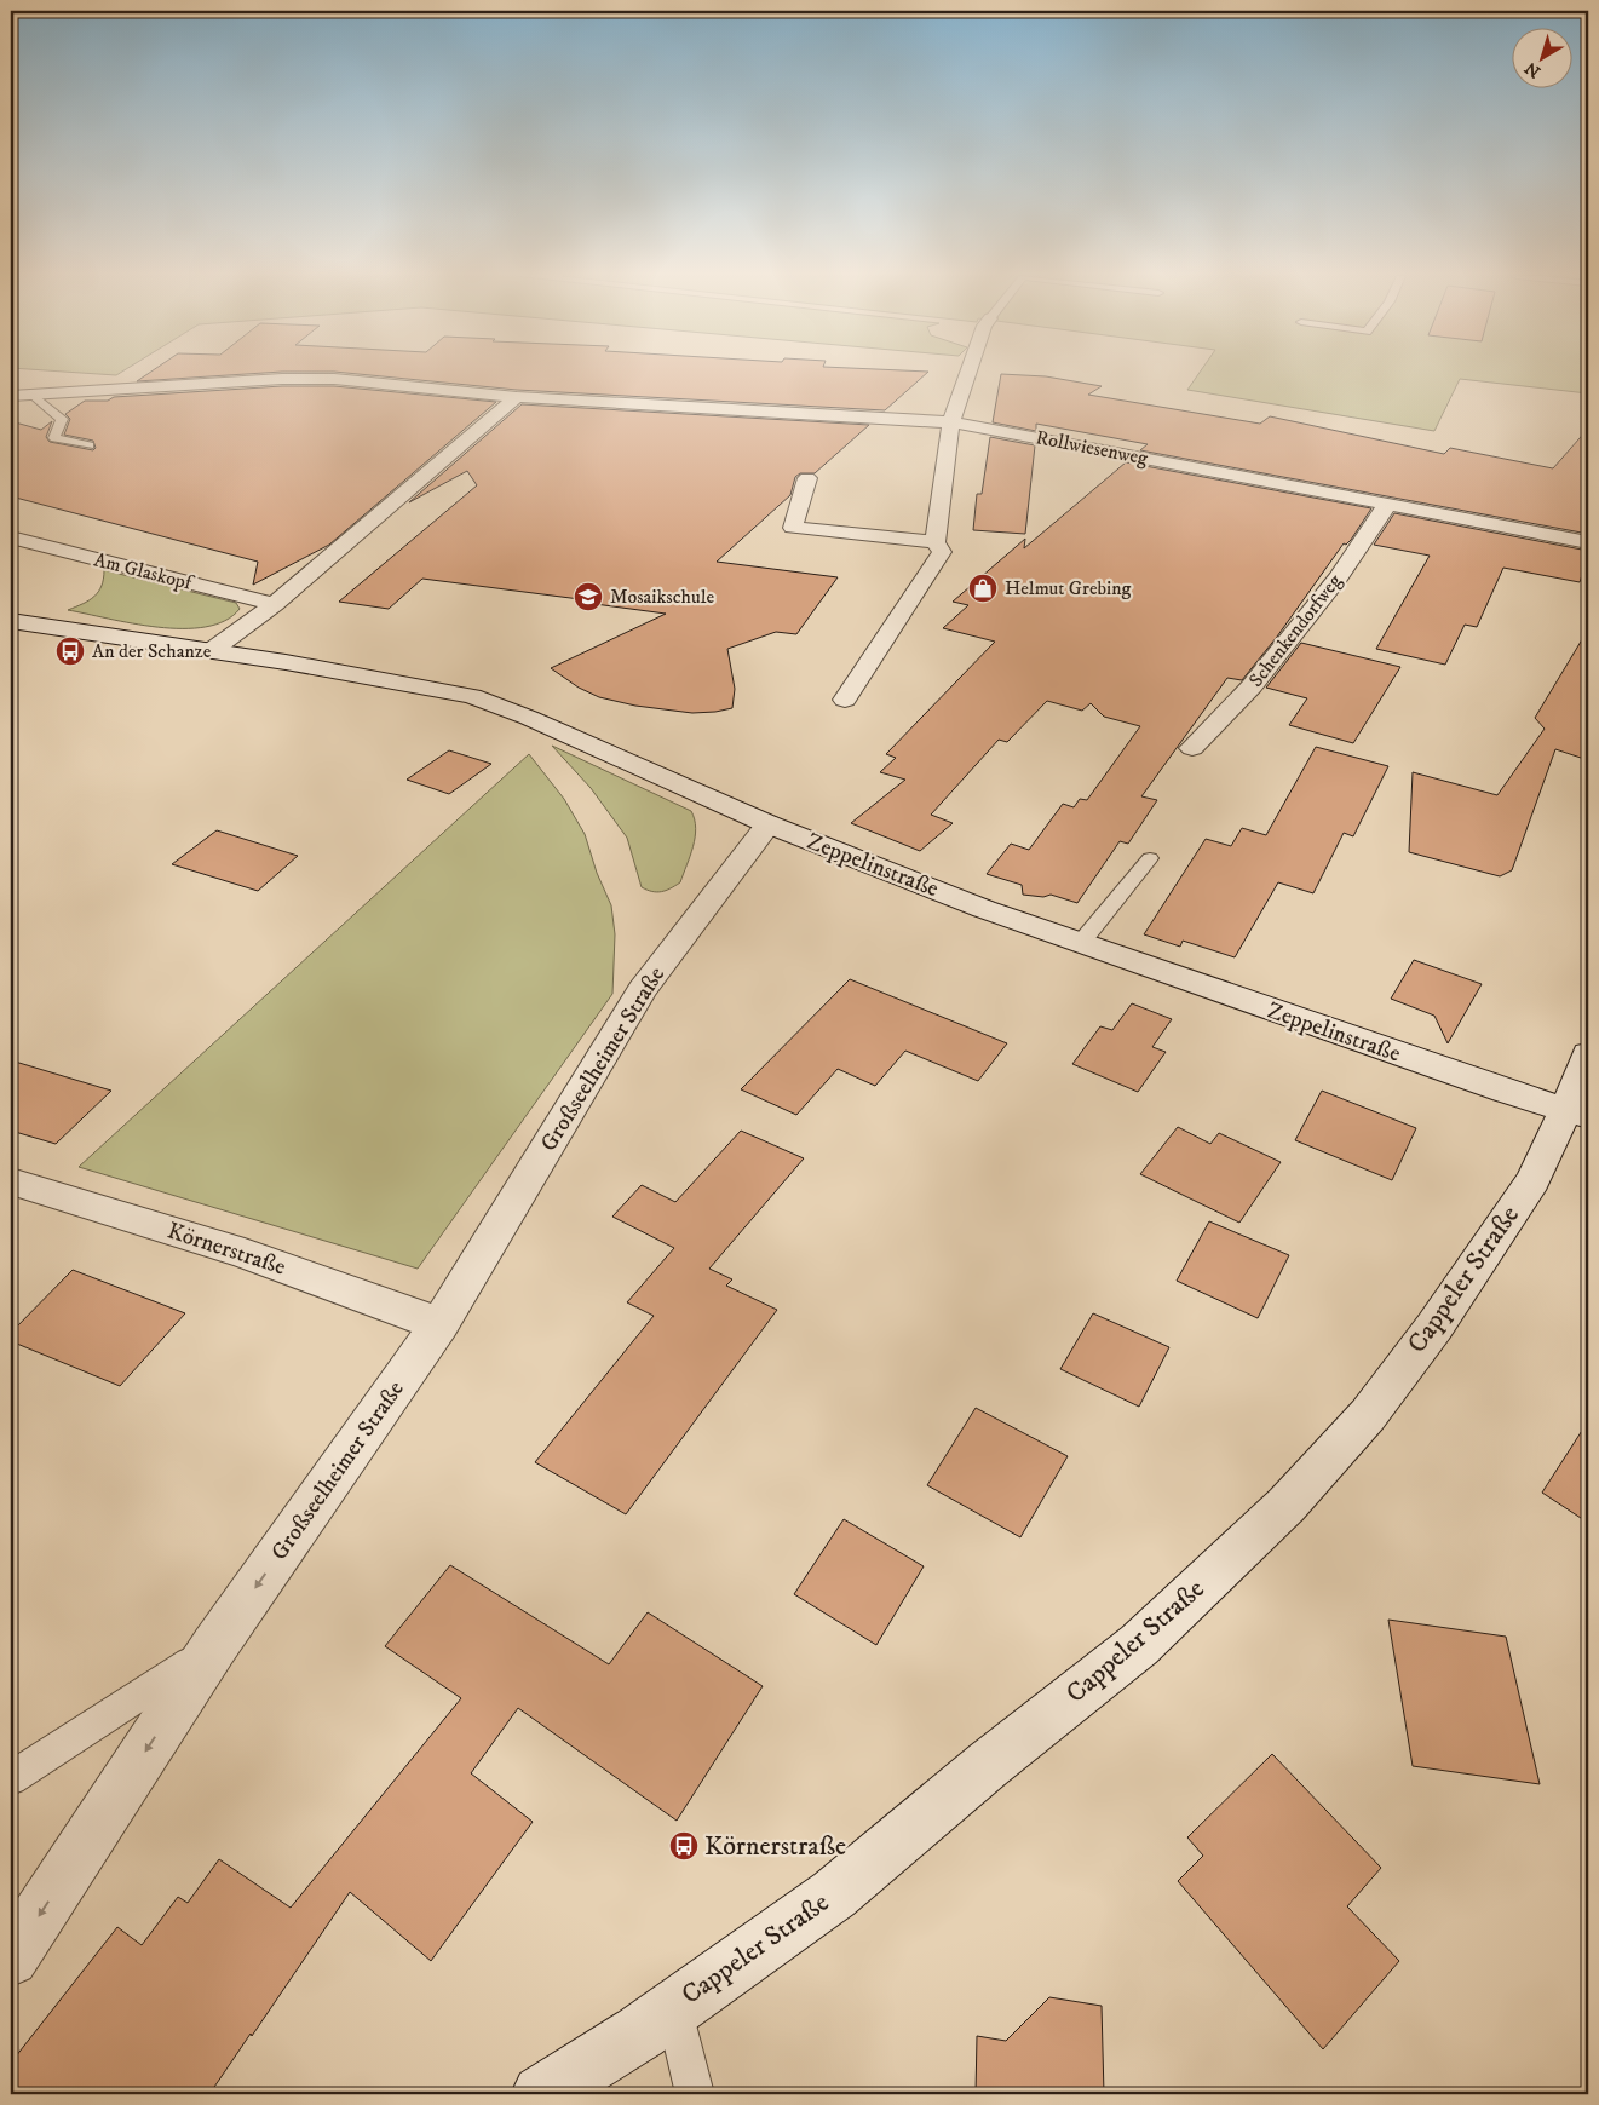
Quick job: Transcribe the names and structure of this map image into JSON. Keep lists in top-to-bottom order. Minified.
{"streets":{"street":["Rollwiesenweg","Am Glaskopf","Schenkendorfweg","Zeppelinstraße","Großseelheimer Straße","Körnerstraße","Cappeler Straße"]},"crossings":[["Rollwiesenweg","Schenkendorfweg"],["Zeppelinstraße","Großseelheimer Straße"],["Zeppelinstraße","Cappeler Straße"],["Großseelheimer Straße","Körnerstraße"]],"one_way":["Großseelheimer Straße"],"places":{"shop":["Helmut Grebing"],"school or university":["Mosaikschule"],"bus stop":["An der Schanze","Körnerstraße"]},"north":"bottom left"}
